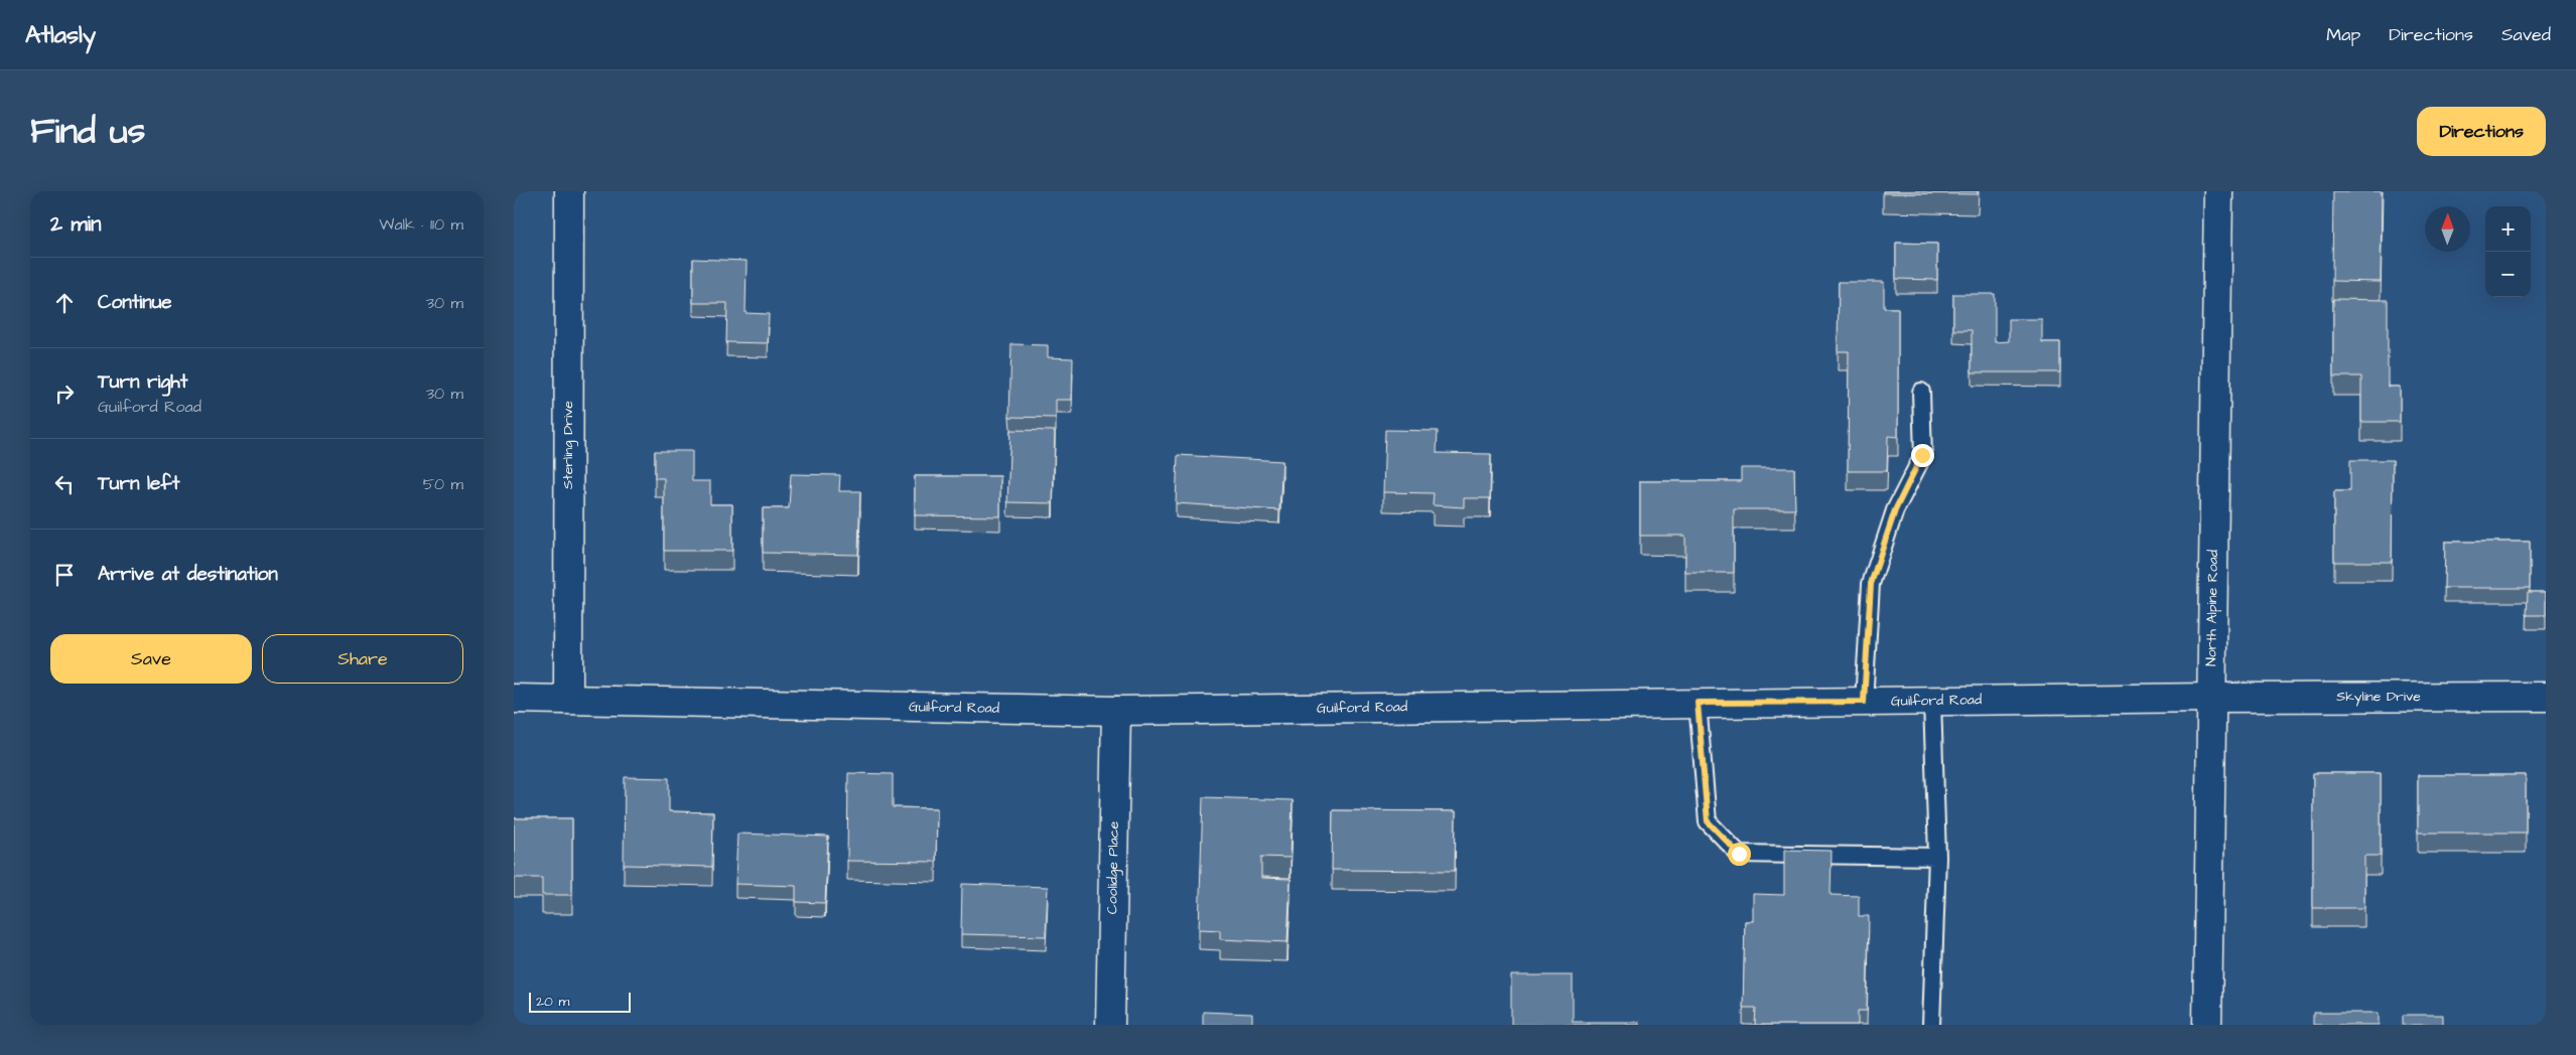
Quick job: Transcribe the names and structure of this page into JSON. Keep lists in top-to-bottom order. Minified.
{"streets":{"street":["Sterling Drive","North Alpine Road","Skyline Drive","Guilford Road","Coolidge Place"]},"crossings":[["Sterling Drive","Guilford Road"],["North Alpine Road","Skyline Drive"],["North Alpine Road","Guilford Road"],["Skyline Drive","Guilford Road"],["Guilford Road","Coolidge Place"]],"scale_bar":"20 m","north":"top","page":{"header":"Atlasly","nav":["Map","Directions","Saved"],"title":"Find us","buttons":["Directions",["Save","Share"]],"heading":["2 min","Walk · 110 m"],"map_buttons":["+","−"],"list":[["Continue","30 m"],["Turn right","Guilford Road","30 m"],["Turn left","50 m"],"Arrive at destination"],"scale":"20 m"}}
